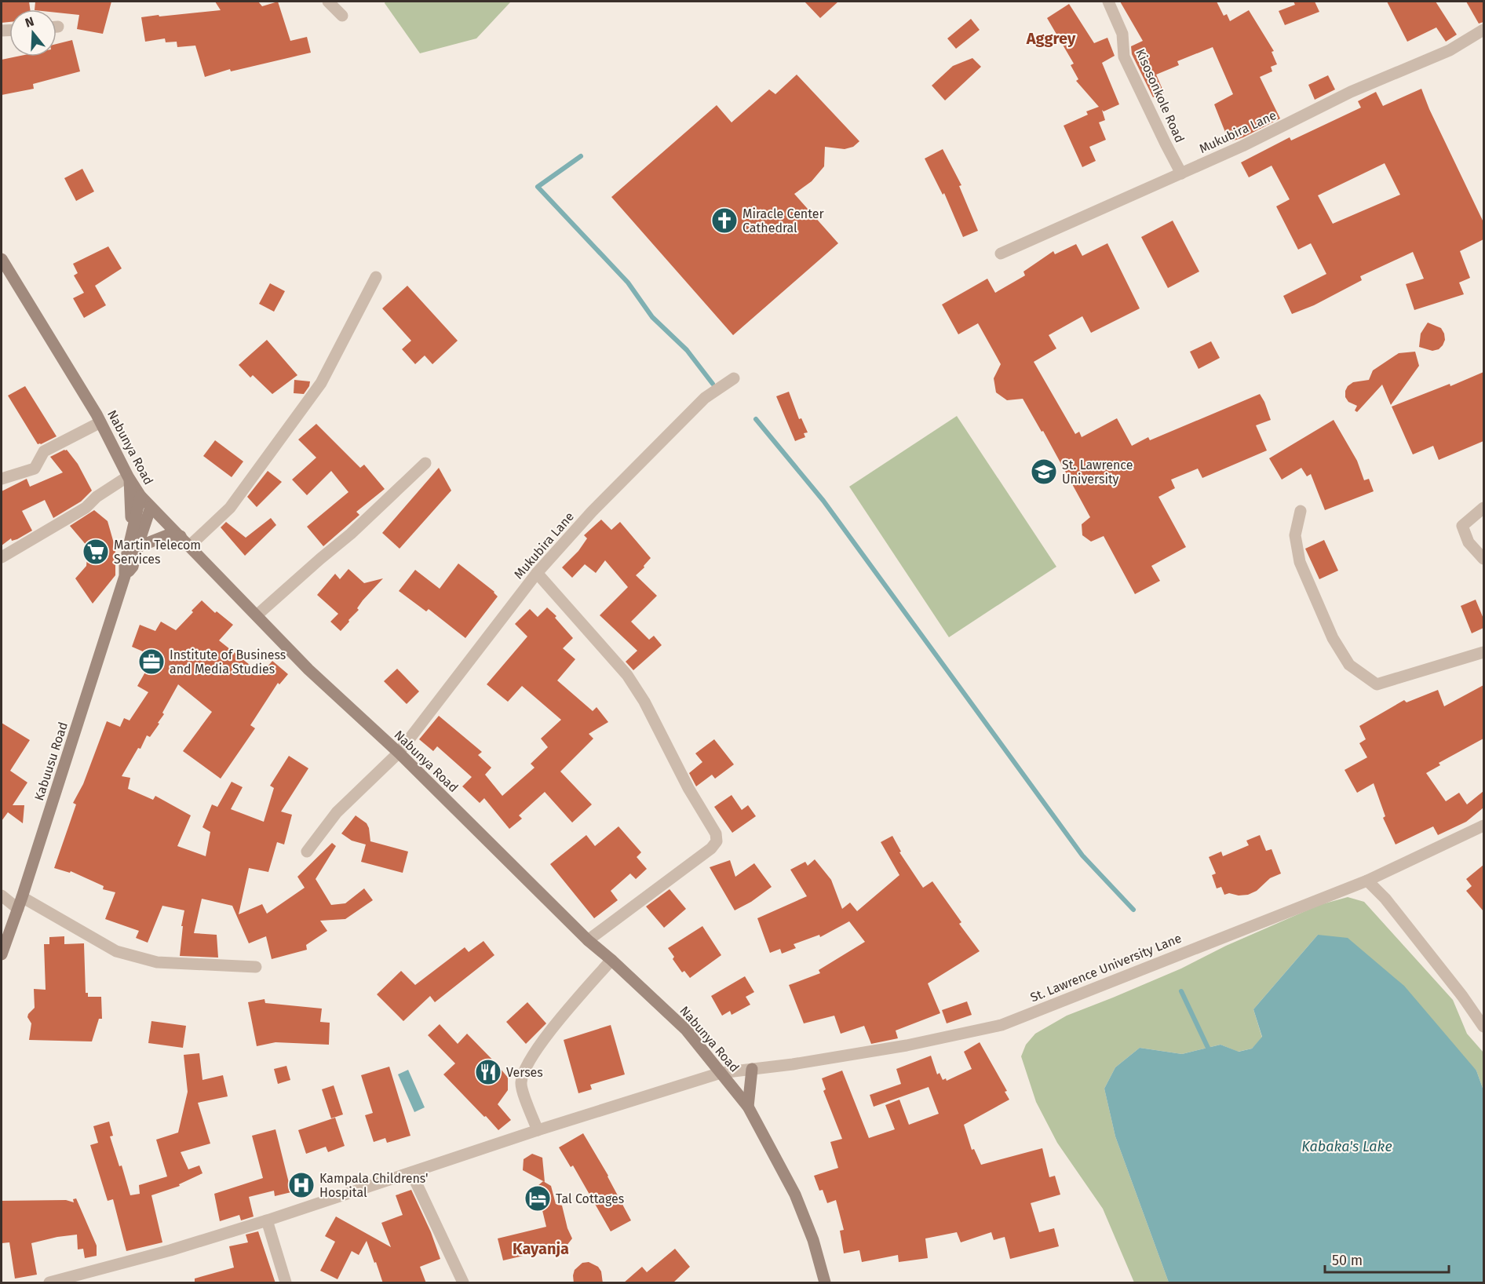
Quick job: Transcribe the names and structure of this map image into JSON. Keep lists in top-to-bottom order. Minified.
{"streets":{"main road":["Nabunya Road","Kabuusu Road"],"street":["Kisosonkole Road","Mukubira Lane","St. Lawrence University Lane"]},"crossings":[["Kisosonkole Road","Mukubira Lane"],["Mukubira Lane","Nabunya Road"],["Nabunya Road","Kabuusu Road"],["Nabunya Road","St. Lawrence University Lane"]],"districts":["Aggrey","Kayanja"],"water":["Kabaka's Lake"],"places":{"church":["Miracle Center Cathedral"],"school or university":["St. Lawrence University"],"supermarket":["Martin Telecom Services"],"office":["Institute of Business and Media Studies"],"restaurant":["Verses"],"hospital":["Kampala Childrens' Hospital"],"hotel":["Tal Cottages"]},"scale_bar":"50 m","north":"top"}
